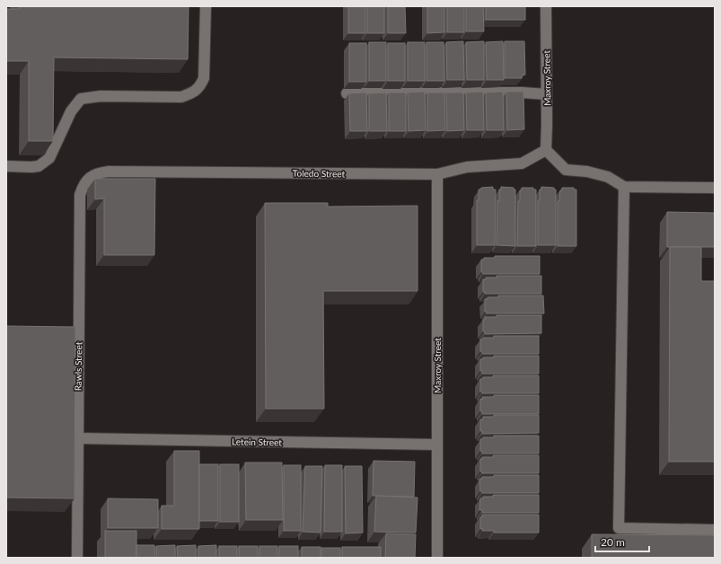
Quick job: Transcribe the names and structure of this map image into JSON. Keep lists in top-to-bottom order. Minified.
{"streets":{"street":["Maxroy Street","Toledo Street","Rawls Street","Letein Street"]},"crossings":[["Maxroy Street","Toledo Street"],["Maxroy Street","Letein Street"],["Toledo Street","Rawls Street"],["Rawls Street","Letein Street"]],"scale_bar":"20 m"}
